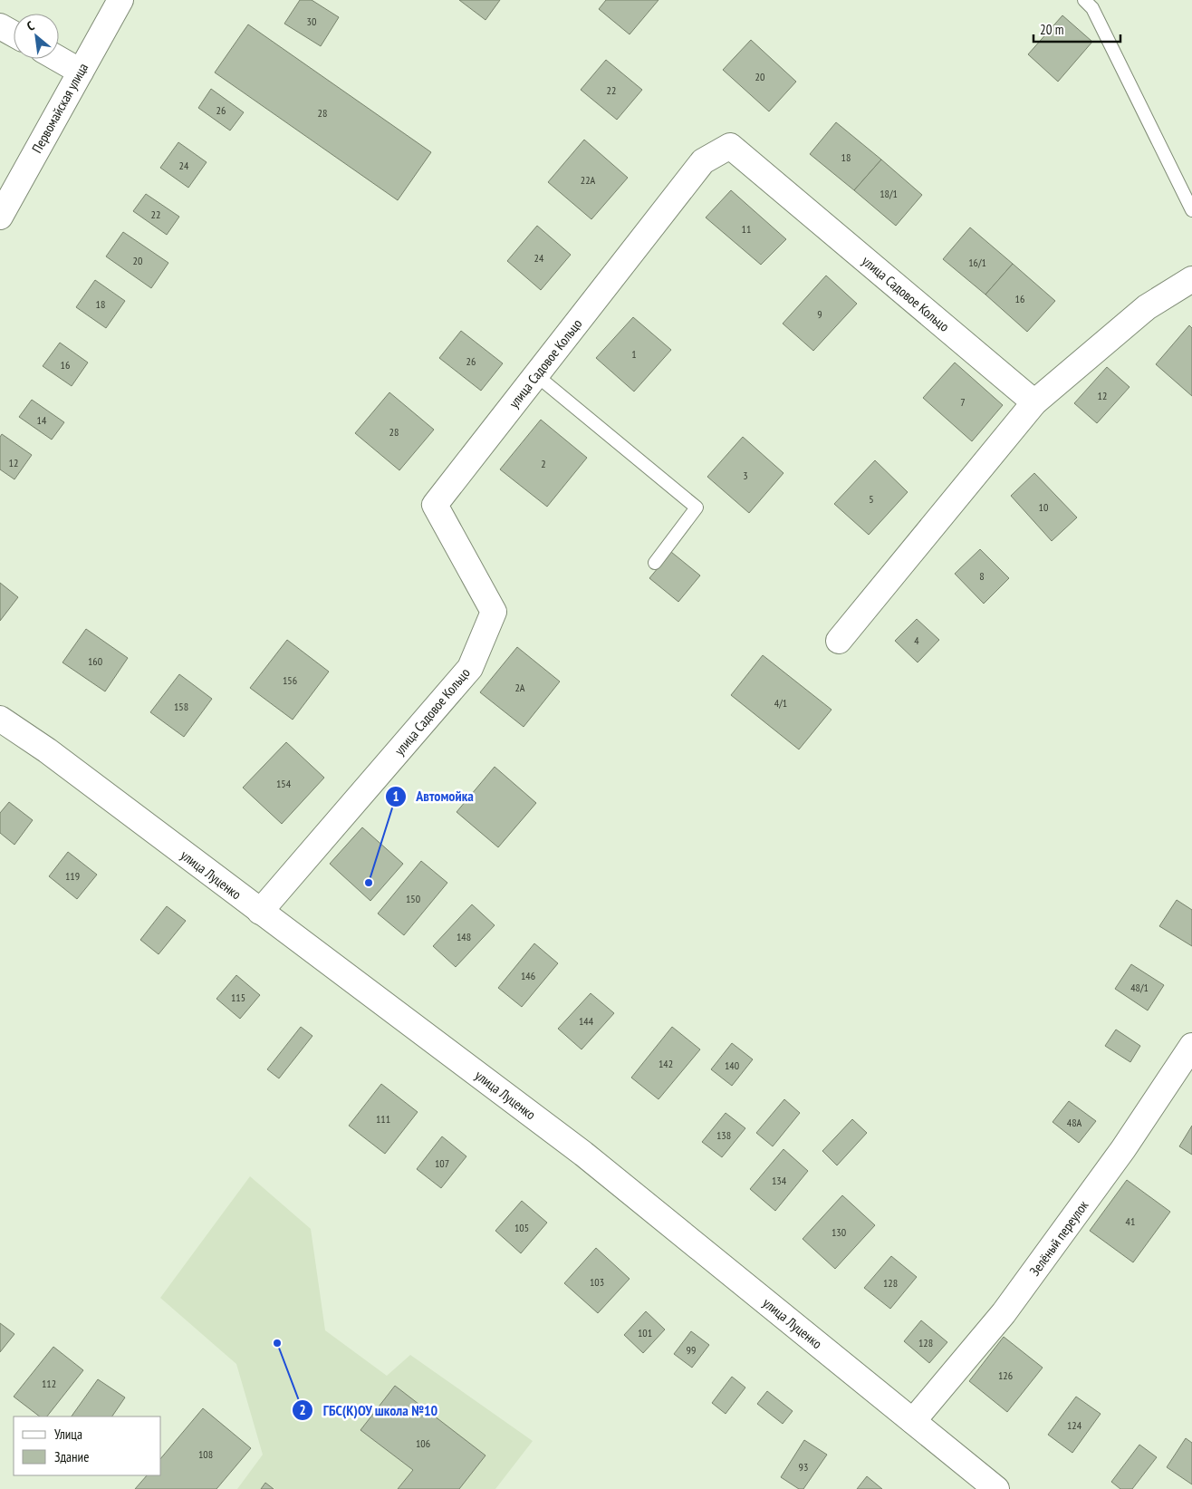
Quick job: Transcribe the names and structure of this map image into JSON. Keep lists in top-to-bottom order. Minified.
{"streets":{"street":["Первомайская улица","улица Садовое Кольцо","улица Луценко","Зелёный переулок"]},"crossings":[["улица Садовое Кольцо","улица Луценко"],["улица Луценко","Зелёный переулок"]],"places":["Автомойка","ГБС(К)ОУ школа №10"],"house_numbers":["30","20","22","26","28","18","24","22А","18/1","22","11","24","20","16/1","16","18","9","1","26","16","12","7","14","28","12","2","3","5","10","8","4","160","156","2А","4/1","158","154","119","150","148","146","48/1","115","144","142","140","111","48А","138","107","134","41","105","130","103","128","101","128","99","126","112","124","106","108","93"],"legend":["Улица","Здание"],"scale_bar":"20 m","north":"top left"}
